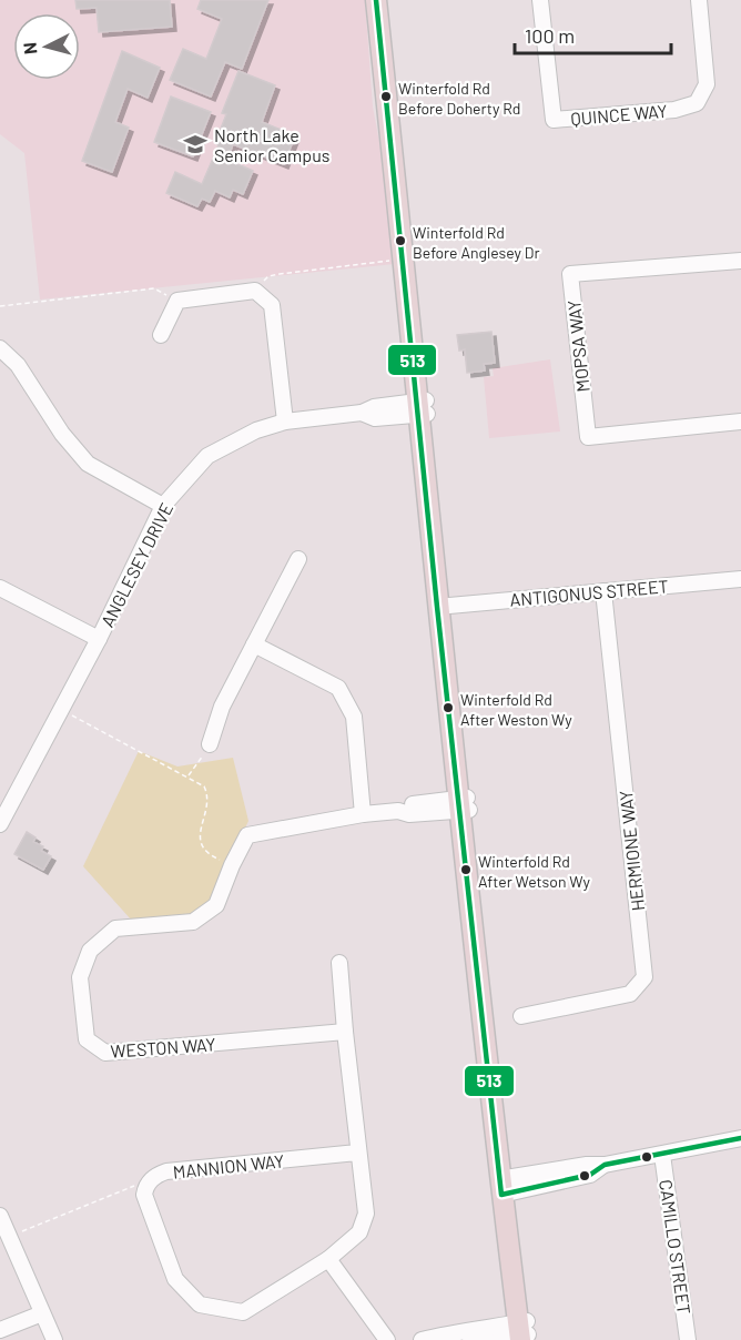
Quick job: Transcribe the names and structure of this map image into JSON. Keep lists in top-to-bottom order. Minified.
{"streets":{"street":["QUINCE WAY","MOPSA WAY","ANGLESEY DRIVE","ANTIGONUS STREET","HERMIONE WAY","WESTON WAY","MANNION WAY","CAMILLO STREET"]},"crossings":[["ANTIGONUS STREET","HERMIONE WAY"]],"places":{"other":["Winterfold Rd Before Doherty Rd","Winterfold Rd Before Anglesey Dr","Winterfold Rd After Weston Wy","Winterfold Rd After Wetson Wy"],"school or university":["North Lake Senior Campus"]},"lines":["transit line 513"],"scale_bar":"100 m","north":"left"}
